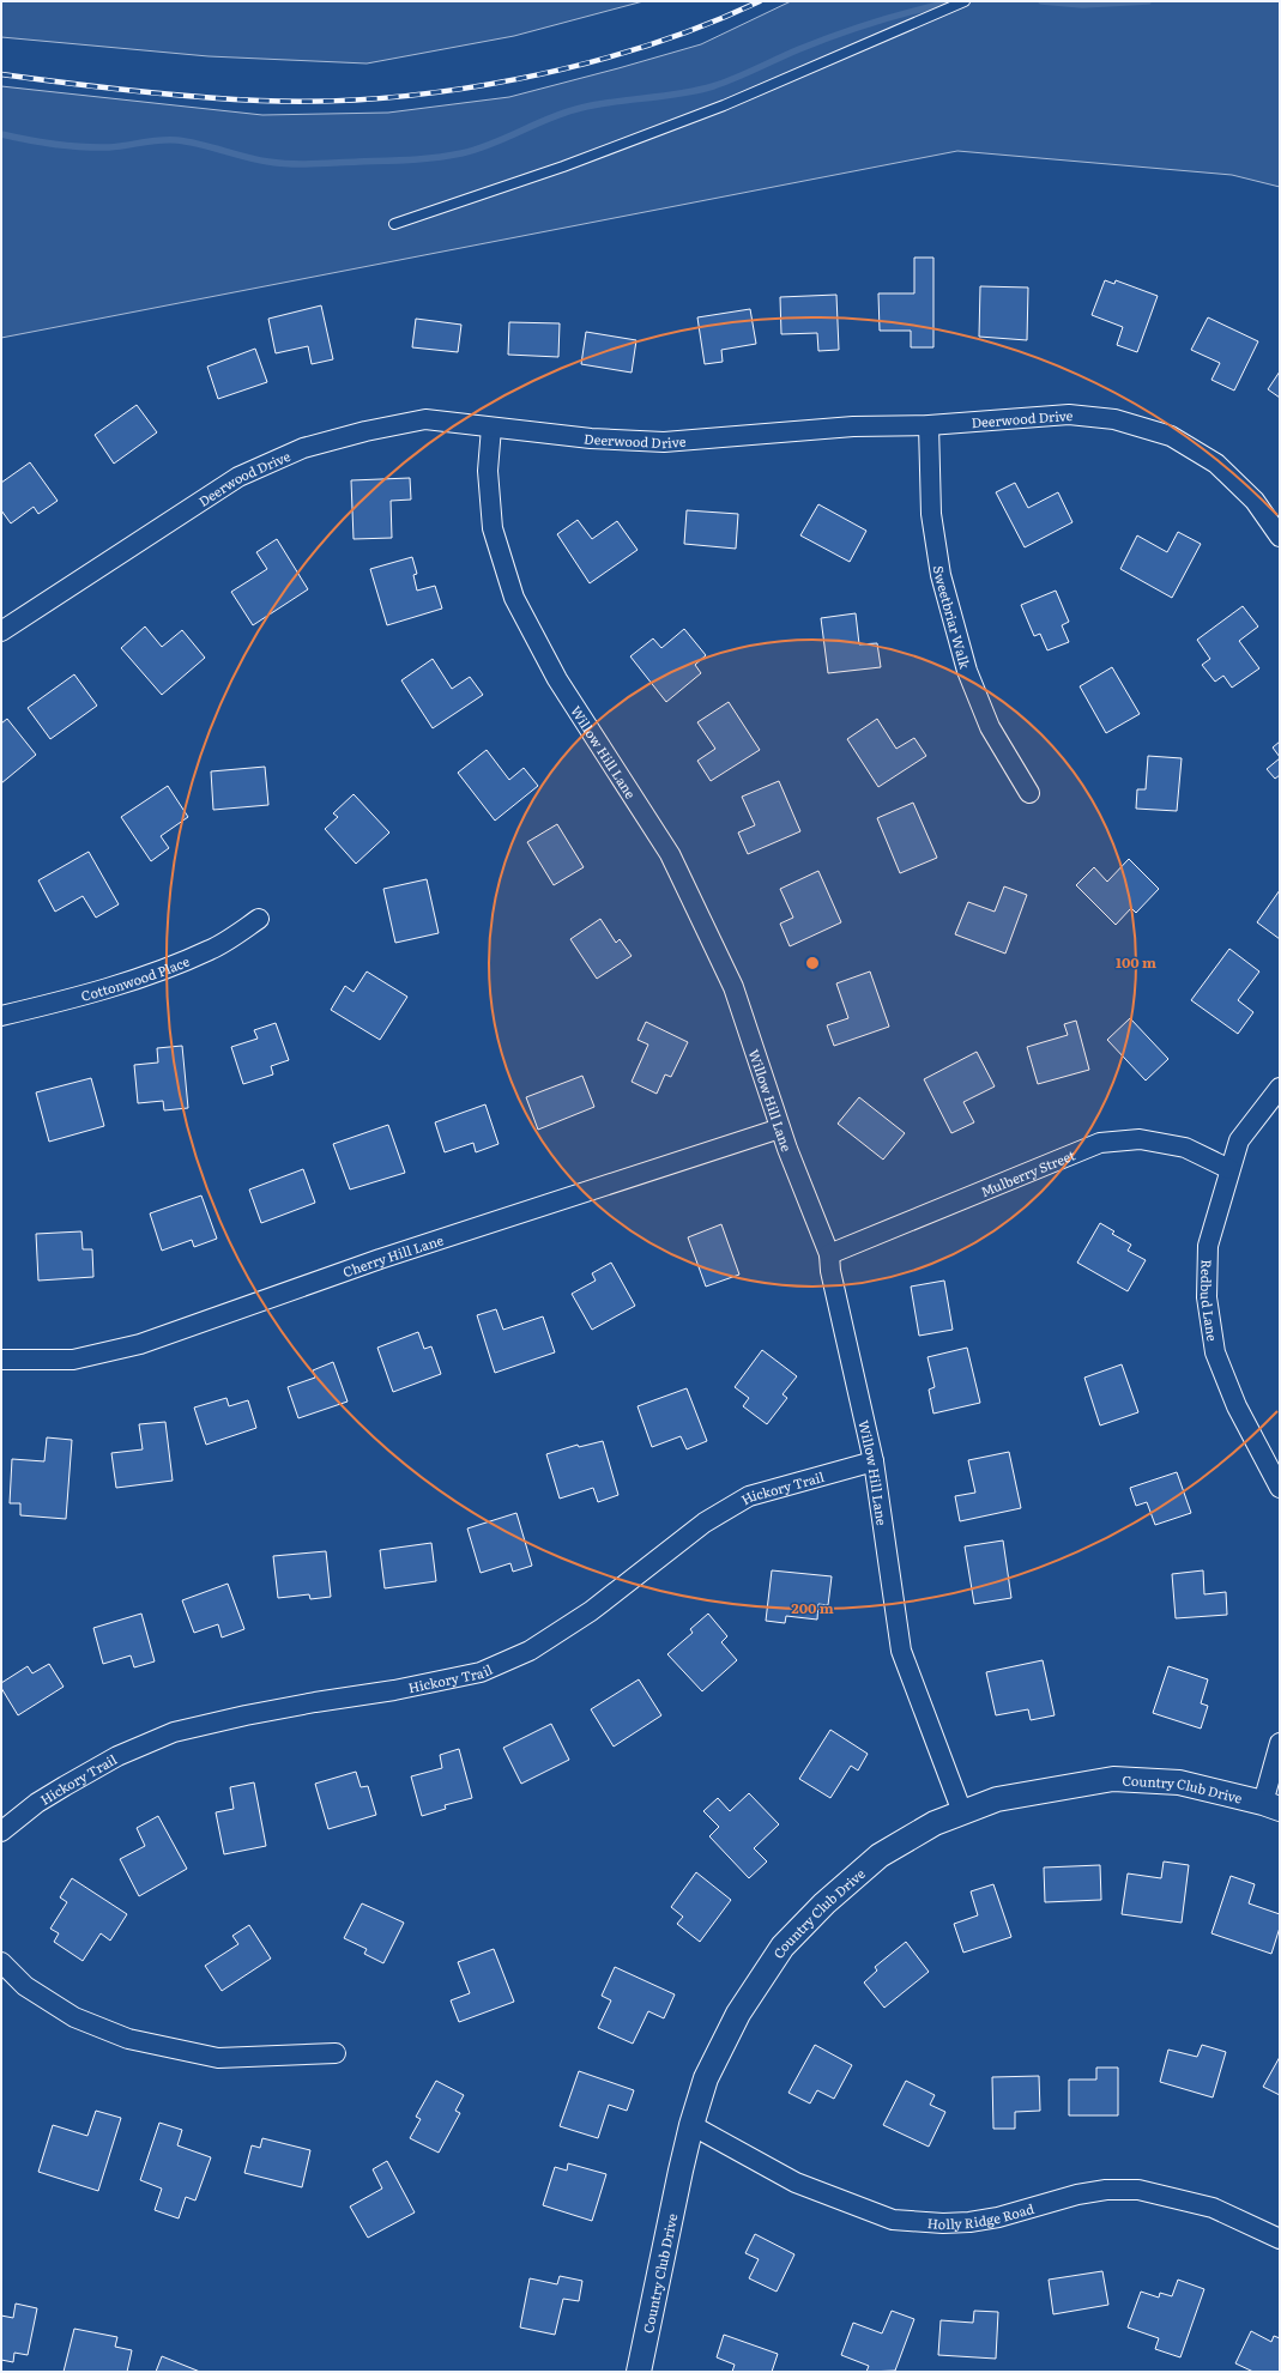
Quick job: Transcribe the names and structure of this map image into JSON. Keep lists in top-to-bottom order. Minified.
{"streets":{"street":["Deerwood Drive","Sweetbriar Walk","Willow Hill Lane","Cottonwood Place","Mulberry Street","Cherry Hill Lane","Redbud Lane","Hickory Trail","Country Club Drive","Holly Ridge Road"]},"crossings":[["Deerwood Drive","Sweetbriar Walk"],["Deerwood Drive","Willow Hill Lane"],["Willow Hill Lane","Mulberry Street"],["Willow Hill Lane","Cherry Hill Lane"],["Willow Hill Lane","Hickory Trail"],["Willow Hill Lane","Country Club Drive"],["Mulberry Street","Redbud Lane"],["Country Club Drive","Holly Ridge Road"]],"rings":["100 m","200 m"]}
